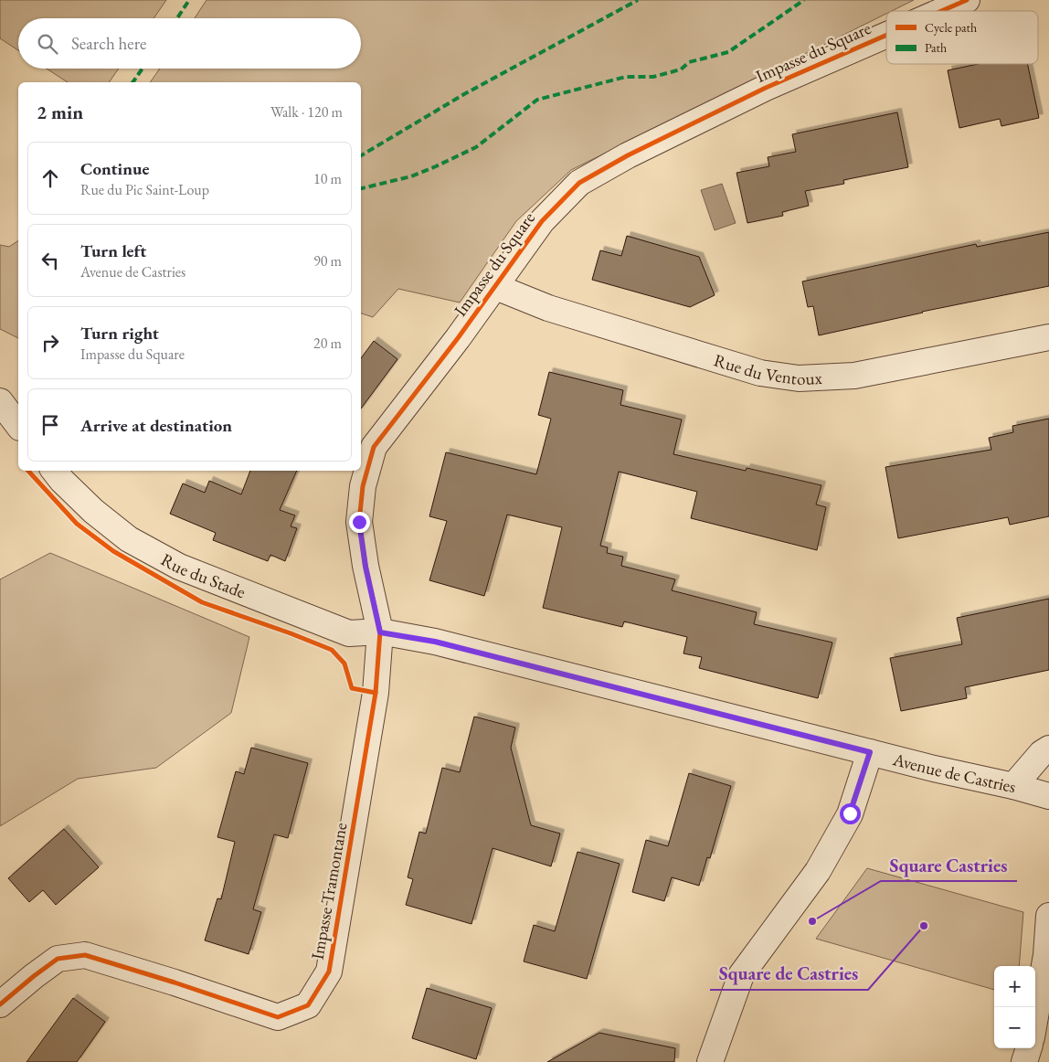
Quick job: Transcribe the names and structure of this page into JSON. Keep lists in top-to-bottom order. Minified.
{"streets":{"street":["Impasse du Square","Rue du Ventoux","Rue du Stade","Avenue de Castries","Impasse Tramontane"]},"crossings":[["Impasse du Square","Rue du Ventoux"],["Impasse du Square","Rue du Stade"],["Impasse du Square","Avenue de Castries"],["Impasse du Square","Impasse Tramontane"],["Rue du Stade","Avenue de Castries"],["Rue du Stade","Impasse Tramontane"],["Avenue de Castries","Impasse Tramontane"]],"places":["Square Castries","Square de Castries"],"legend":["Cycle path","Path"],"page":{"search":"Search here","heading":["2 min","Walk · 120 m"],"list":[["Continue","Rue du Pic Saint-Loup","10 m"],["Turn left","Avenue de Castries","90 m"],["Turn right","Impasse du Square","20 m"],"Arrive at destination"],"map_buttons":["+","−"]}}
